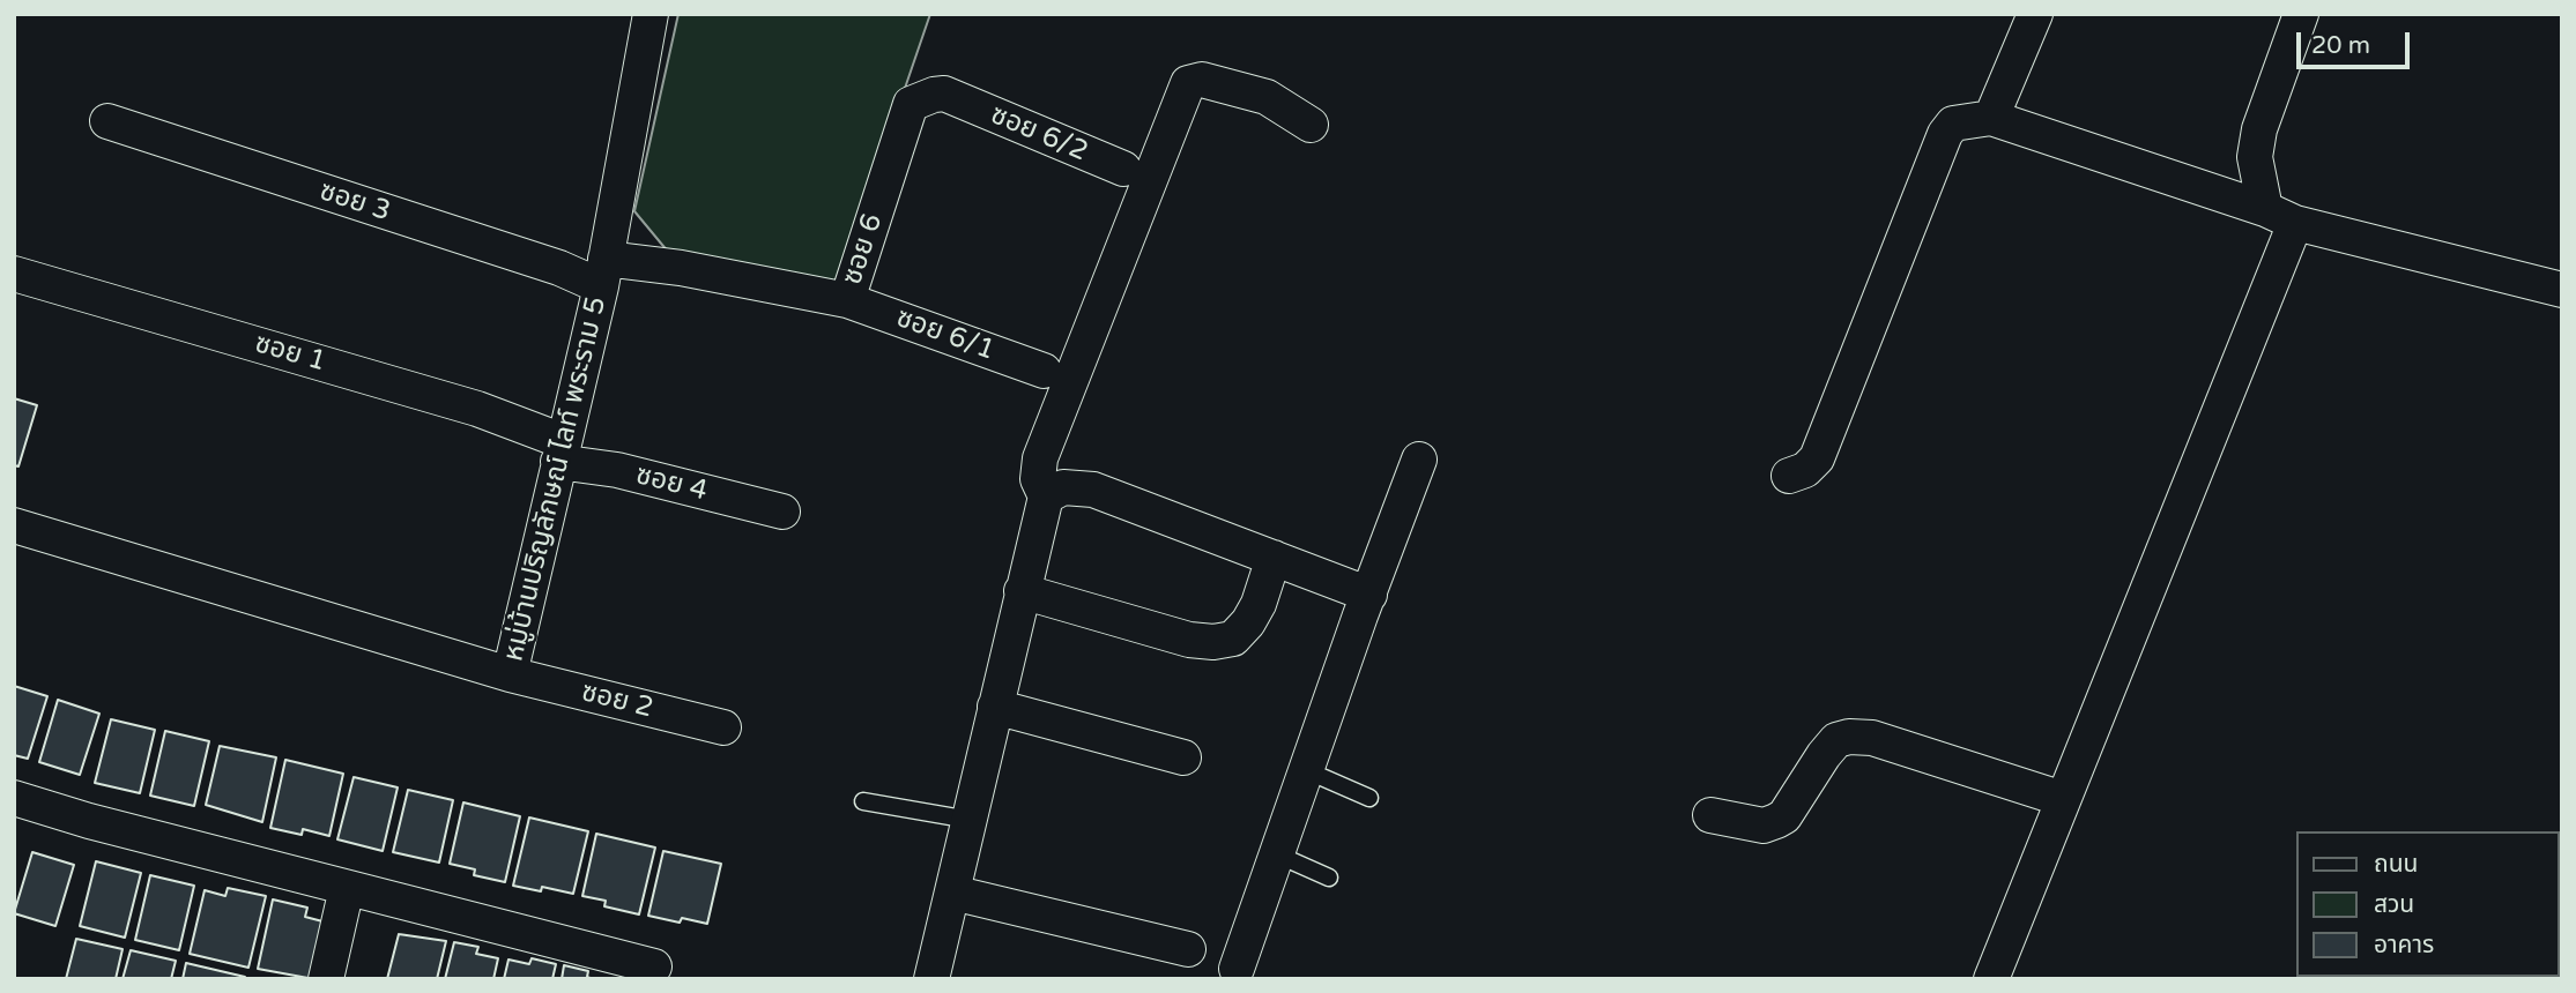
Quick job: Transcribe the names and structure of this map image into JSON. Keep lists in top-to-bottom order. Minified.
{"streets":{"street":["ซอย 6/2","ซอย 3","ซอย 6","ซอย 6/1","ซอย 1","หมู่บ้านปริญลักษณ์ ไลท์ พระราม 5","ซอย 4","ซอย 2"]},"crossings":[["ซอย 6/2","ซอย 6"],["ซอย 3","ซอย 6"],["ซอย 3","หมู่บ้านปริญลักษณ์ ไลท์ พระราม 5"],["ซอย 6","ซอย 6/1"],["ซอย 6","หมู่บ้านปริญลักษณ์ ไลท์ พระราม 5"],["ซอย 1","หมู่บ้านปริญลักษณ์ ไลท์ พระราม 5"],["ซอย 1","ซอย 4"],["หมู่บ้านปริญลักษณ์ ไลท์ พระราม 5","ซอย 4"],["หมู่บ้านปริญลักษณ์ ไลท์ พระราม 5","ซอย 2"]],"legend":["ถนน","สวน","อาคาร"],"scale_bar":"20 m"}
